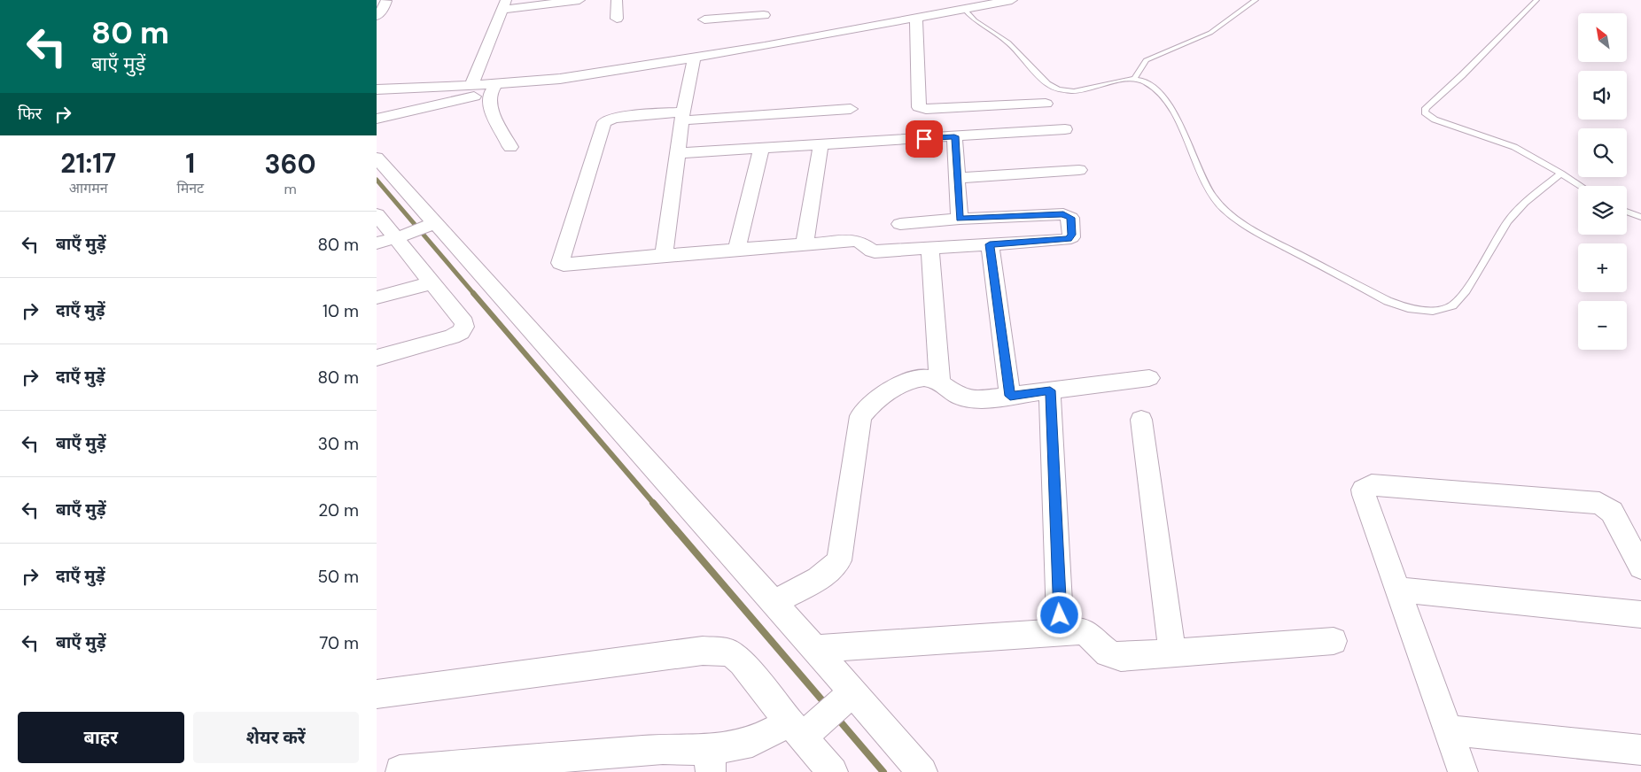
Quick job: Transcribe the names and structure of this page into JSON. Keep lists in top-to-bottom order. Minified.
{"north":"top left","page":{"turn":["80 m","बाएँ मुड़ें"],"map_buttons":["+","−"],"then":"फिर","eta":["21:17","आगमन","1","मिनट","360","m"],"list":[{"name":"बाएँ मुड़ें","value":"80 m"},{"name":"दाएँ मुड़ें","value":"10 m"},{"name":"दाएँ मुड़ें","value":"80 m"},{"name":"बाएँ मुड़ें","value":"30 m"},{"name":"बाएँ मुड़ें","value":"20 m"},{"name":"दाएँ मुड़ें","value":"50 m"},{"name":"बाएँ मुड़ें","value":"70 m"}],"buttons":["बाहर","शेयर करें"]}}
